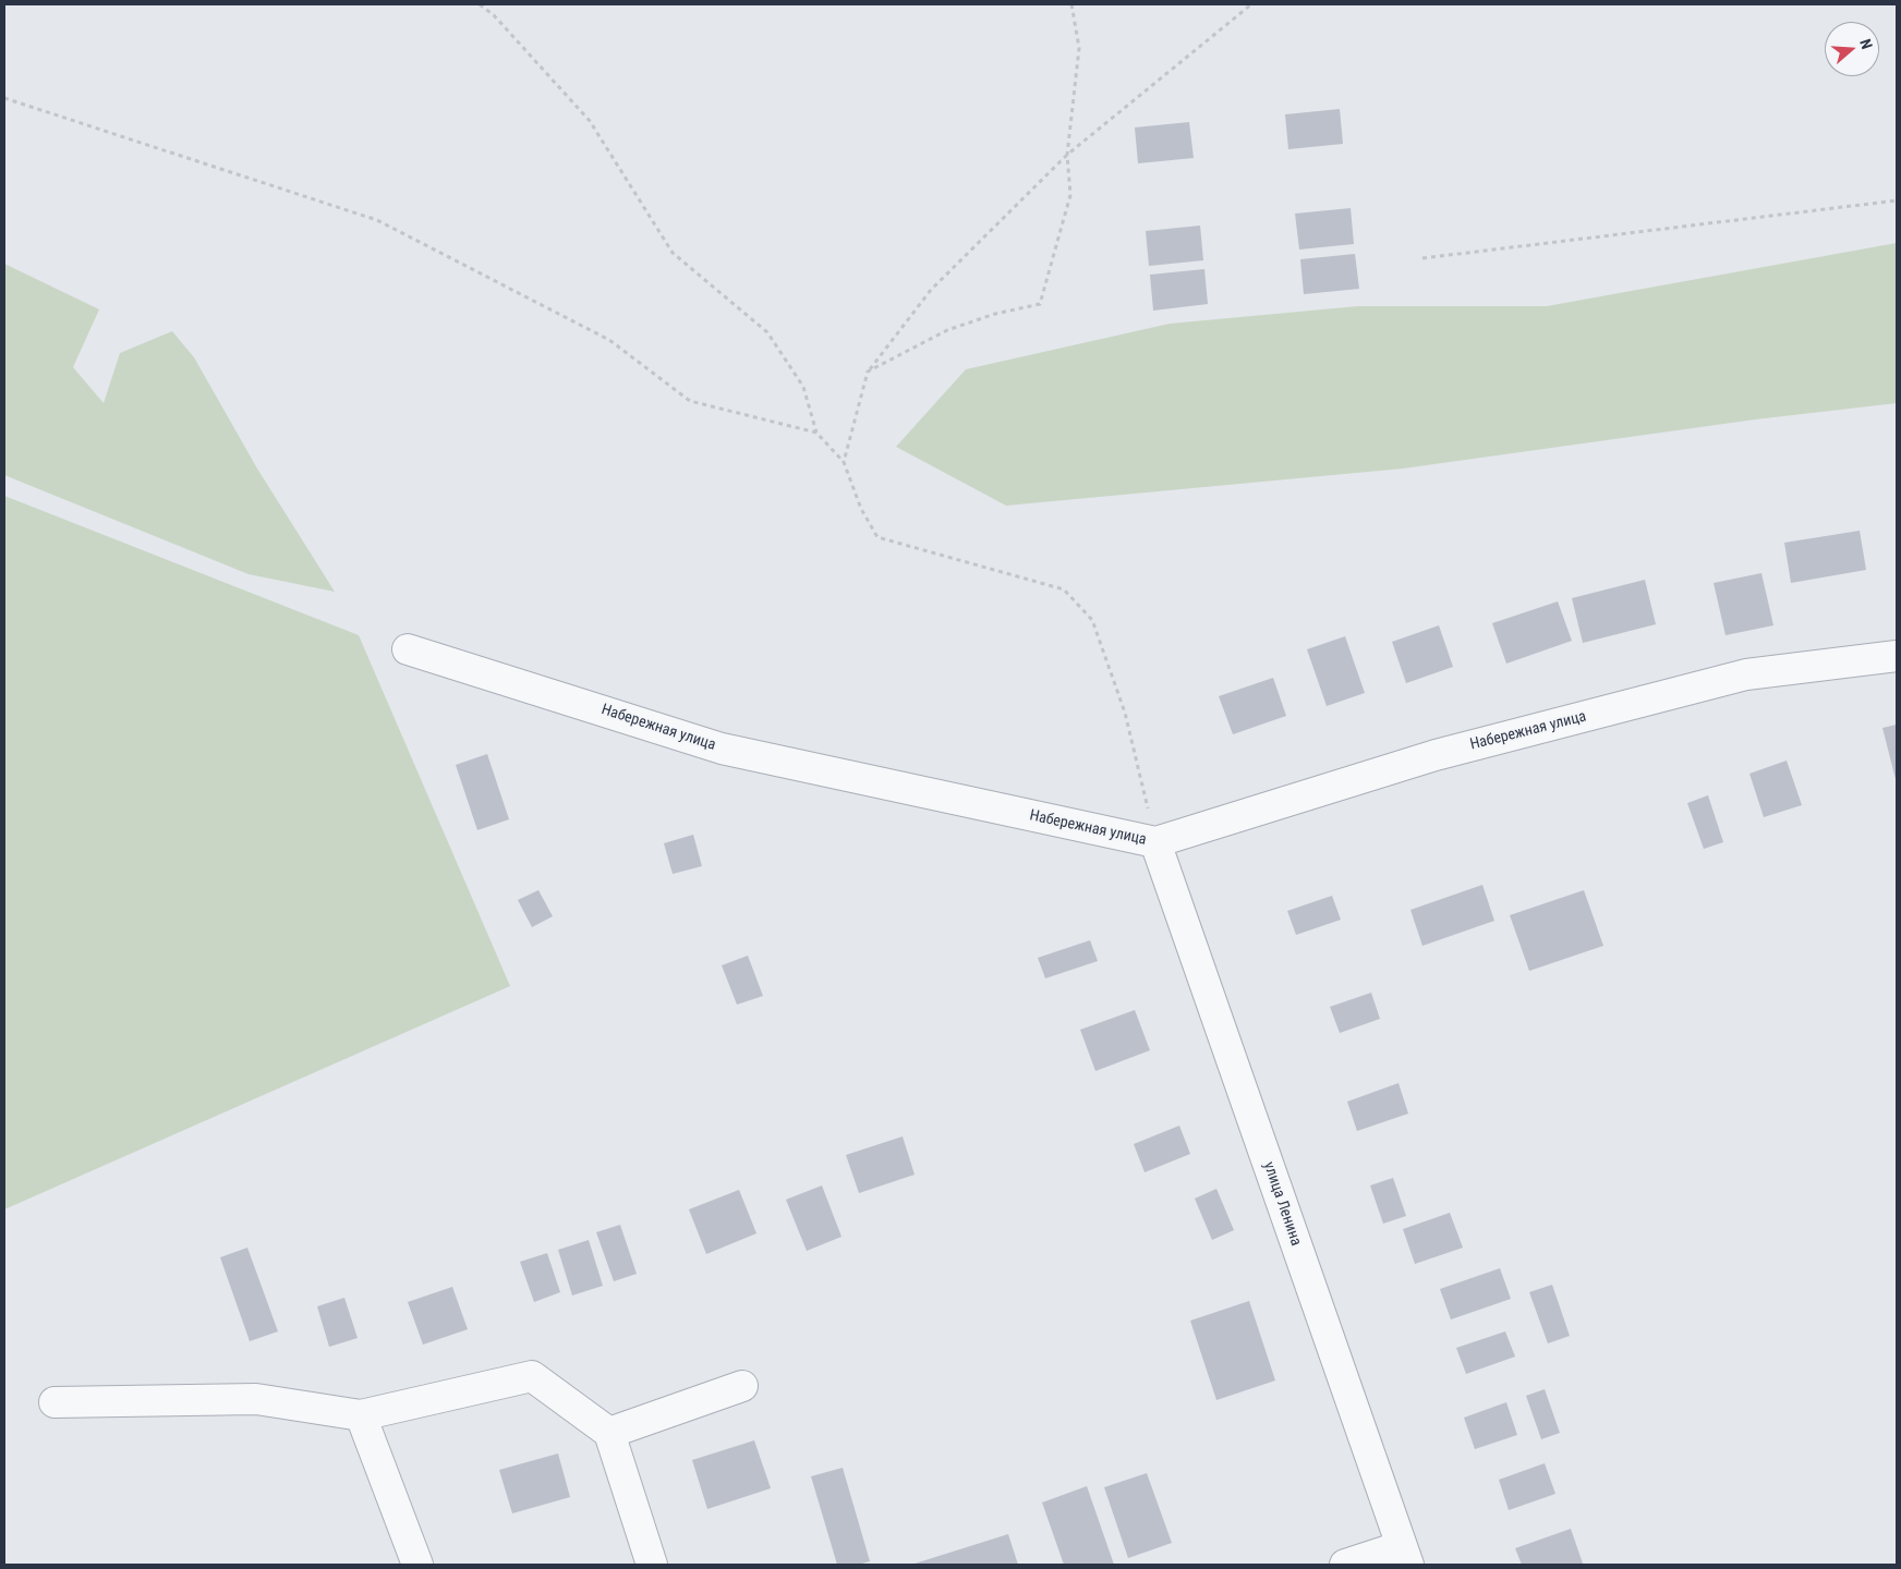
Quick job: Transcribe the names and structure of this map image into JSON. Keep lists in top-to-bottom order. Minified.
{"streets":{"street":["Набережная улица","улица Ленина"]},"crossings":[["Набережная улица","улица Ленина"]],"north":"right"}
